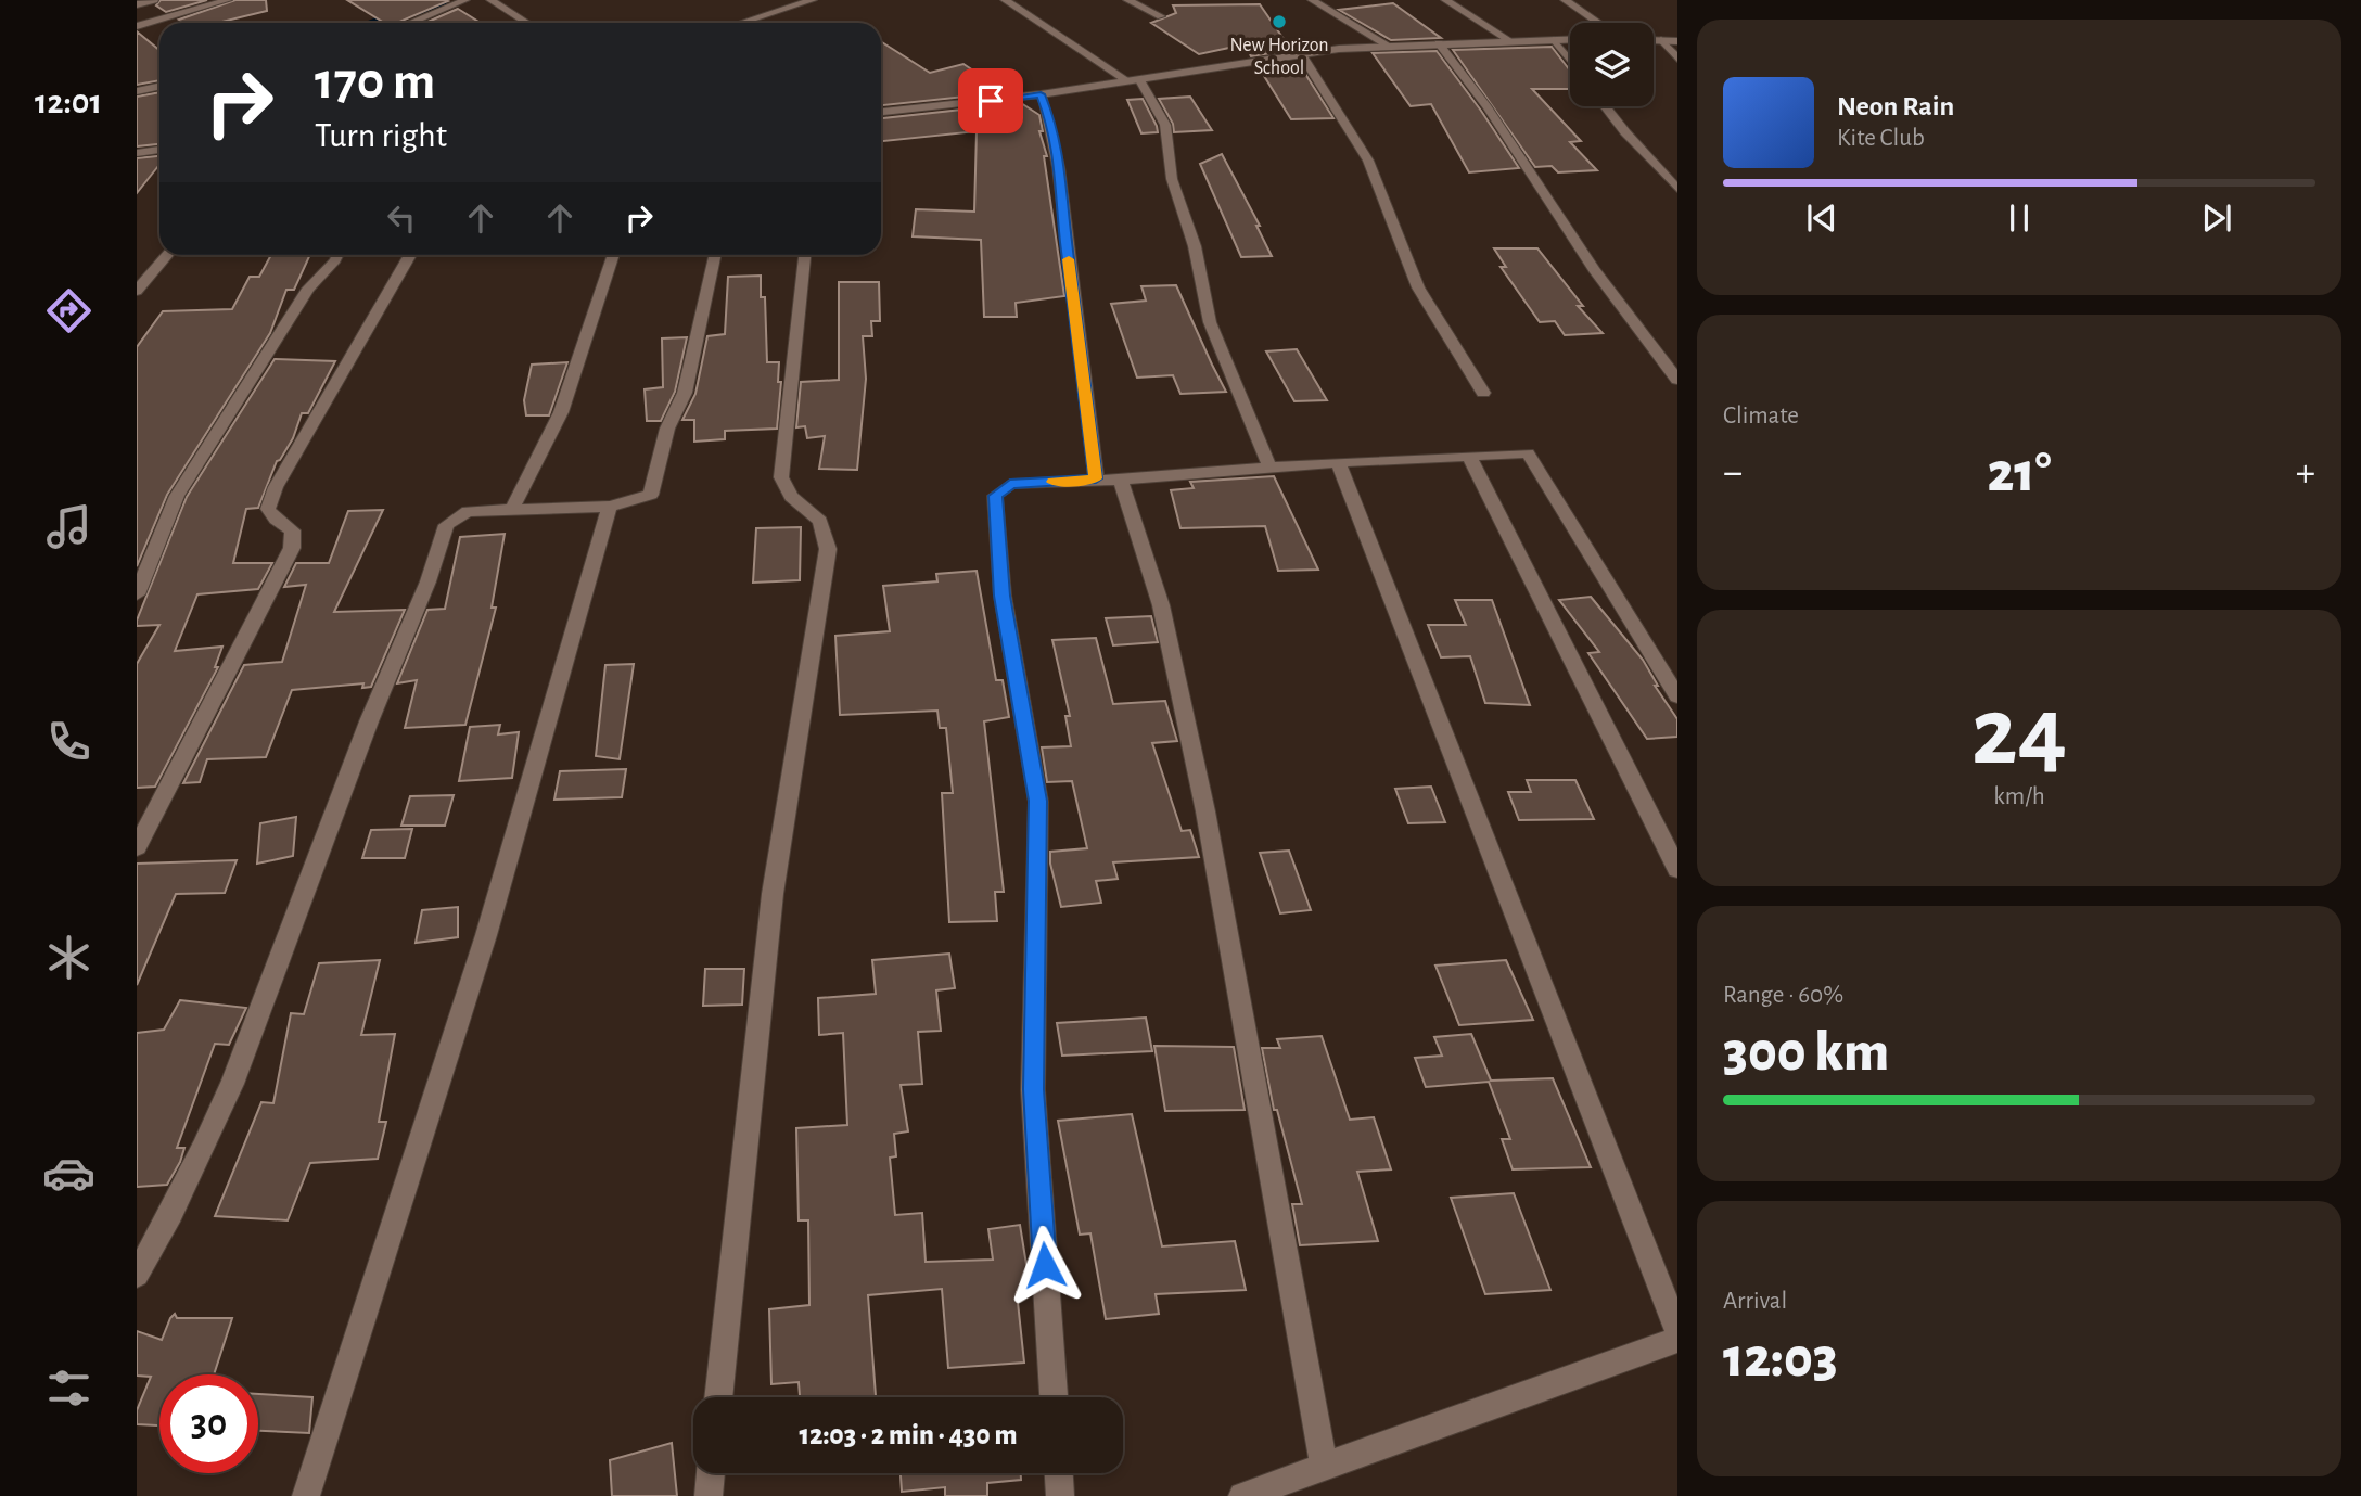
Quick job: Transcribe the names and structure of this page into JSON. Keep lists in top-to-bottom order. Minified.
{"places":["New Horizon School"],"page":{"tabs":"12:01","turn":["170 m","Turn right"],"song":["Neon Rain","Kite Club"],"tile":["Climate",["24","km/h"],["Range · 60%","300 km"],["Arrival","12:03"]],"heat":["−","21°","+"],"limit":"30","trip":"12:03 · 2 min · 430 m"}}
